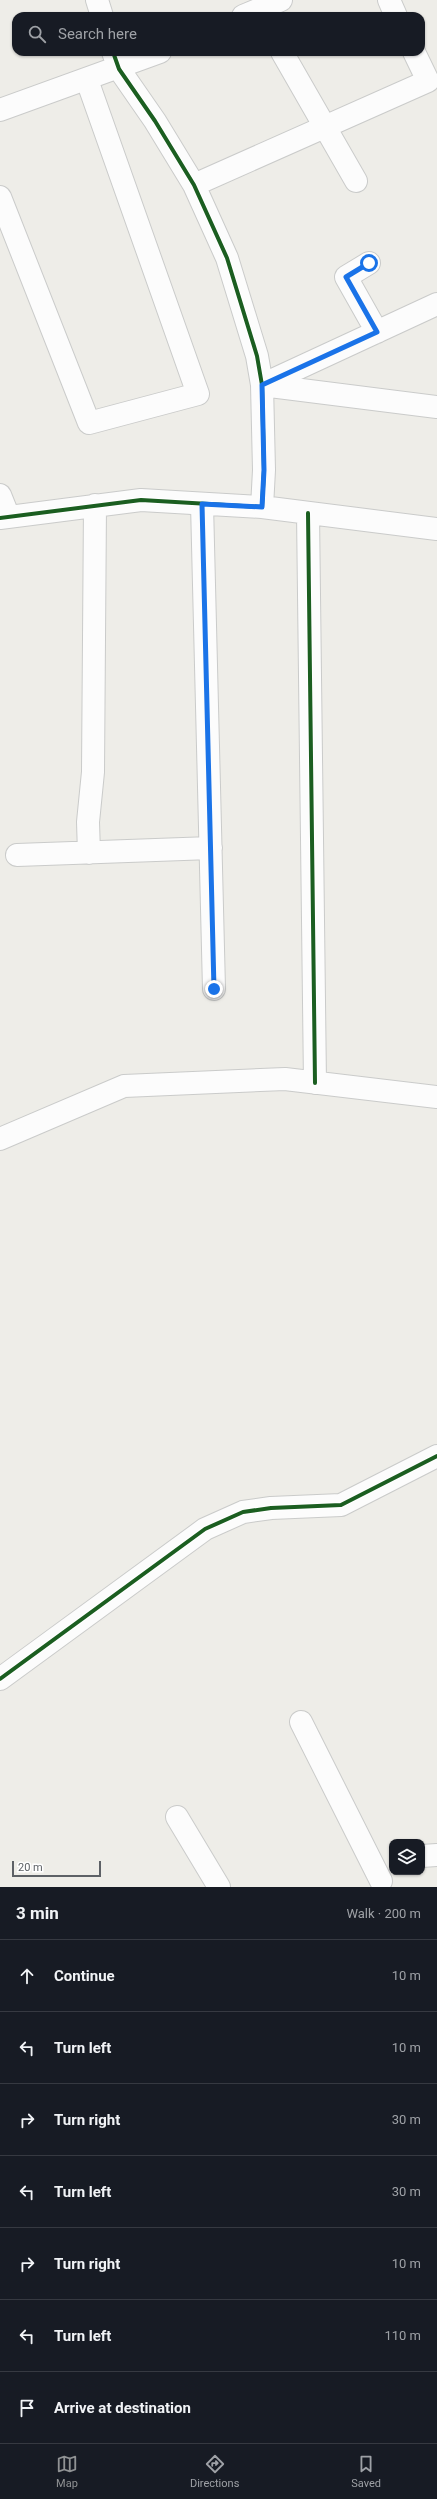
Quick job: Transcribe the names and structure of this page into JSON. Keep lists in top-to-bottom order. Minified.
{"scale_bar":"20 m","page":{"search":"Search here","scale":"20 m","heading":["3 min","Walk · 200 m"],"list":[["Continue","10 m"],["Turn left","10 m"],["Turn right","30 m"],["Turn left","30 m"],["Turn right","10 m"],["Turn left","110 m"],"Arrive at destination"],"nav":["Map","Directions","Saved"]}}
